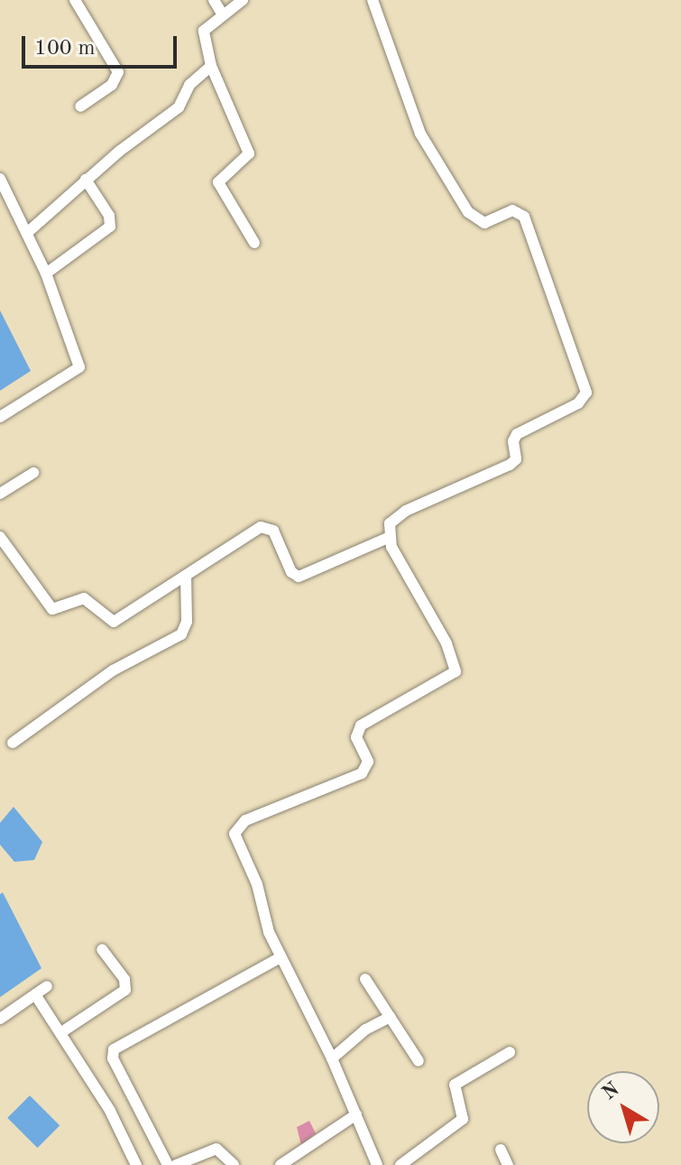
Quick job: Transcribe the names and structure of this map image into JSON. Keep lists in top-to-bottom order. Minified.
{"scale_bar":"100 m","north":"top left"}
